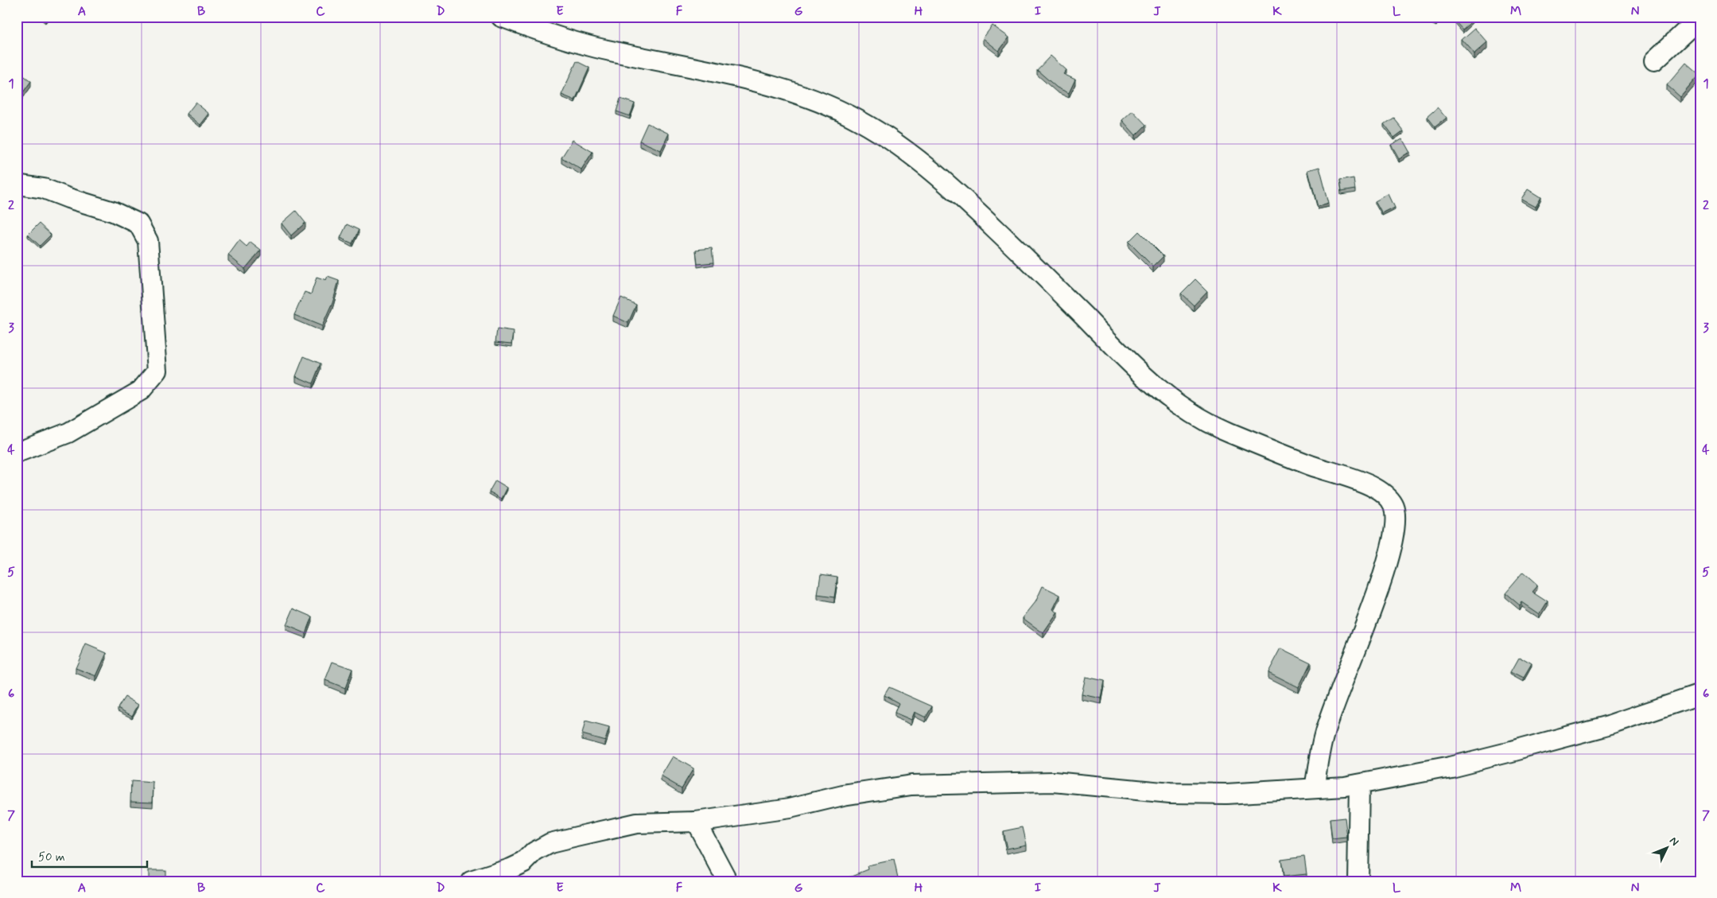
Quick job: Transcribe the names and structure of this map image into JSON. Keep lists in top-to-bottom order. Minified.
{"scale_bar":"50 m","north":"top right","grid":{"columns":["A","B","C","D","E","F","G","H","I","J","K","L","M","N"],"rows":["1","2","3","4","5","6","7"]}}
